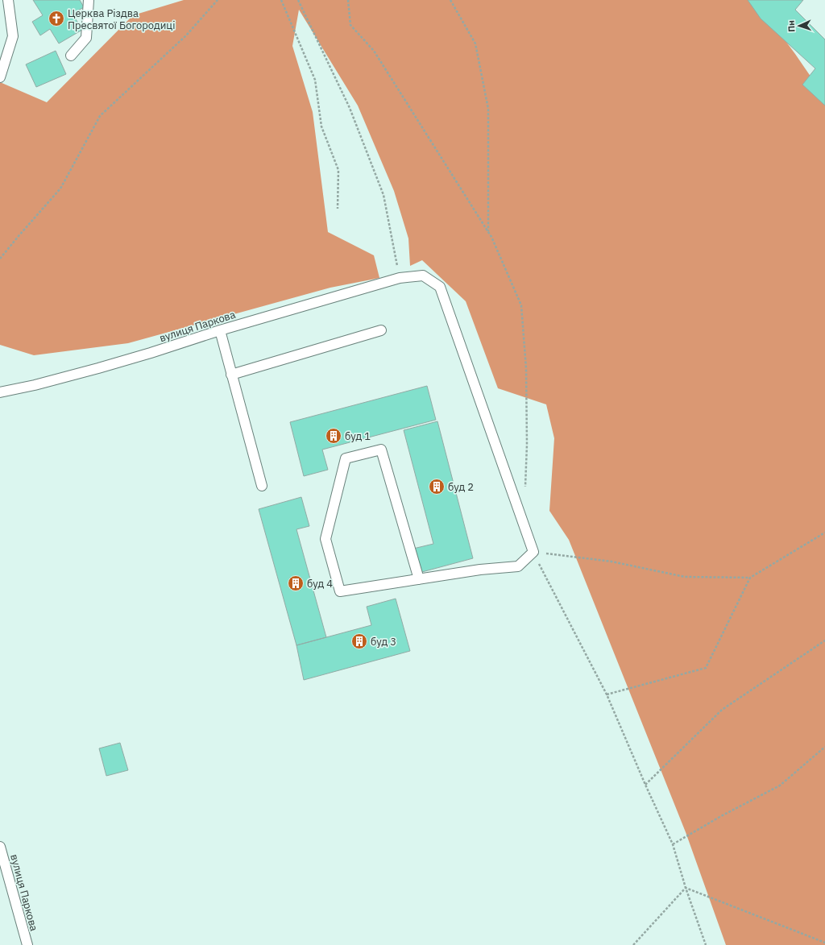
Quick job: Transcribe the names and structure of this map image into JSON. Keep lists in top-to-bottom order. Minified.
{"streets":{"lane":["вулиця Паркова"]},"places":{"church":["Церква Різдва Пресвятої Богородиці"],"building":["буд 1","буд 2","буд 4","буд 3"]},"north":"left"}
